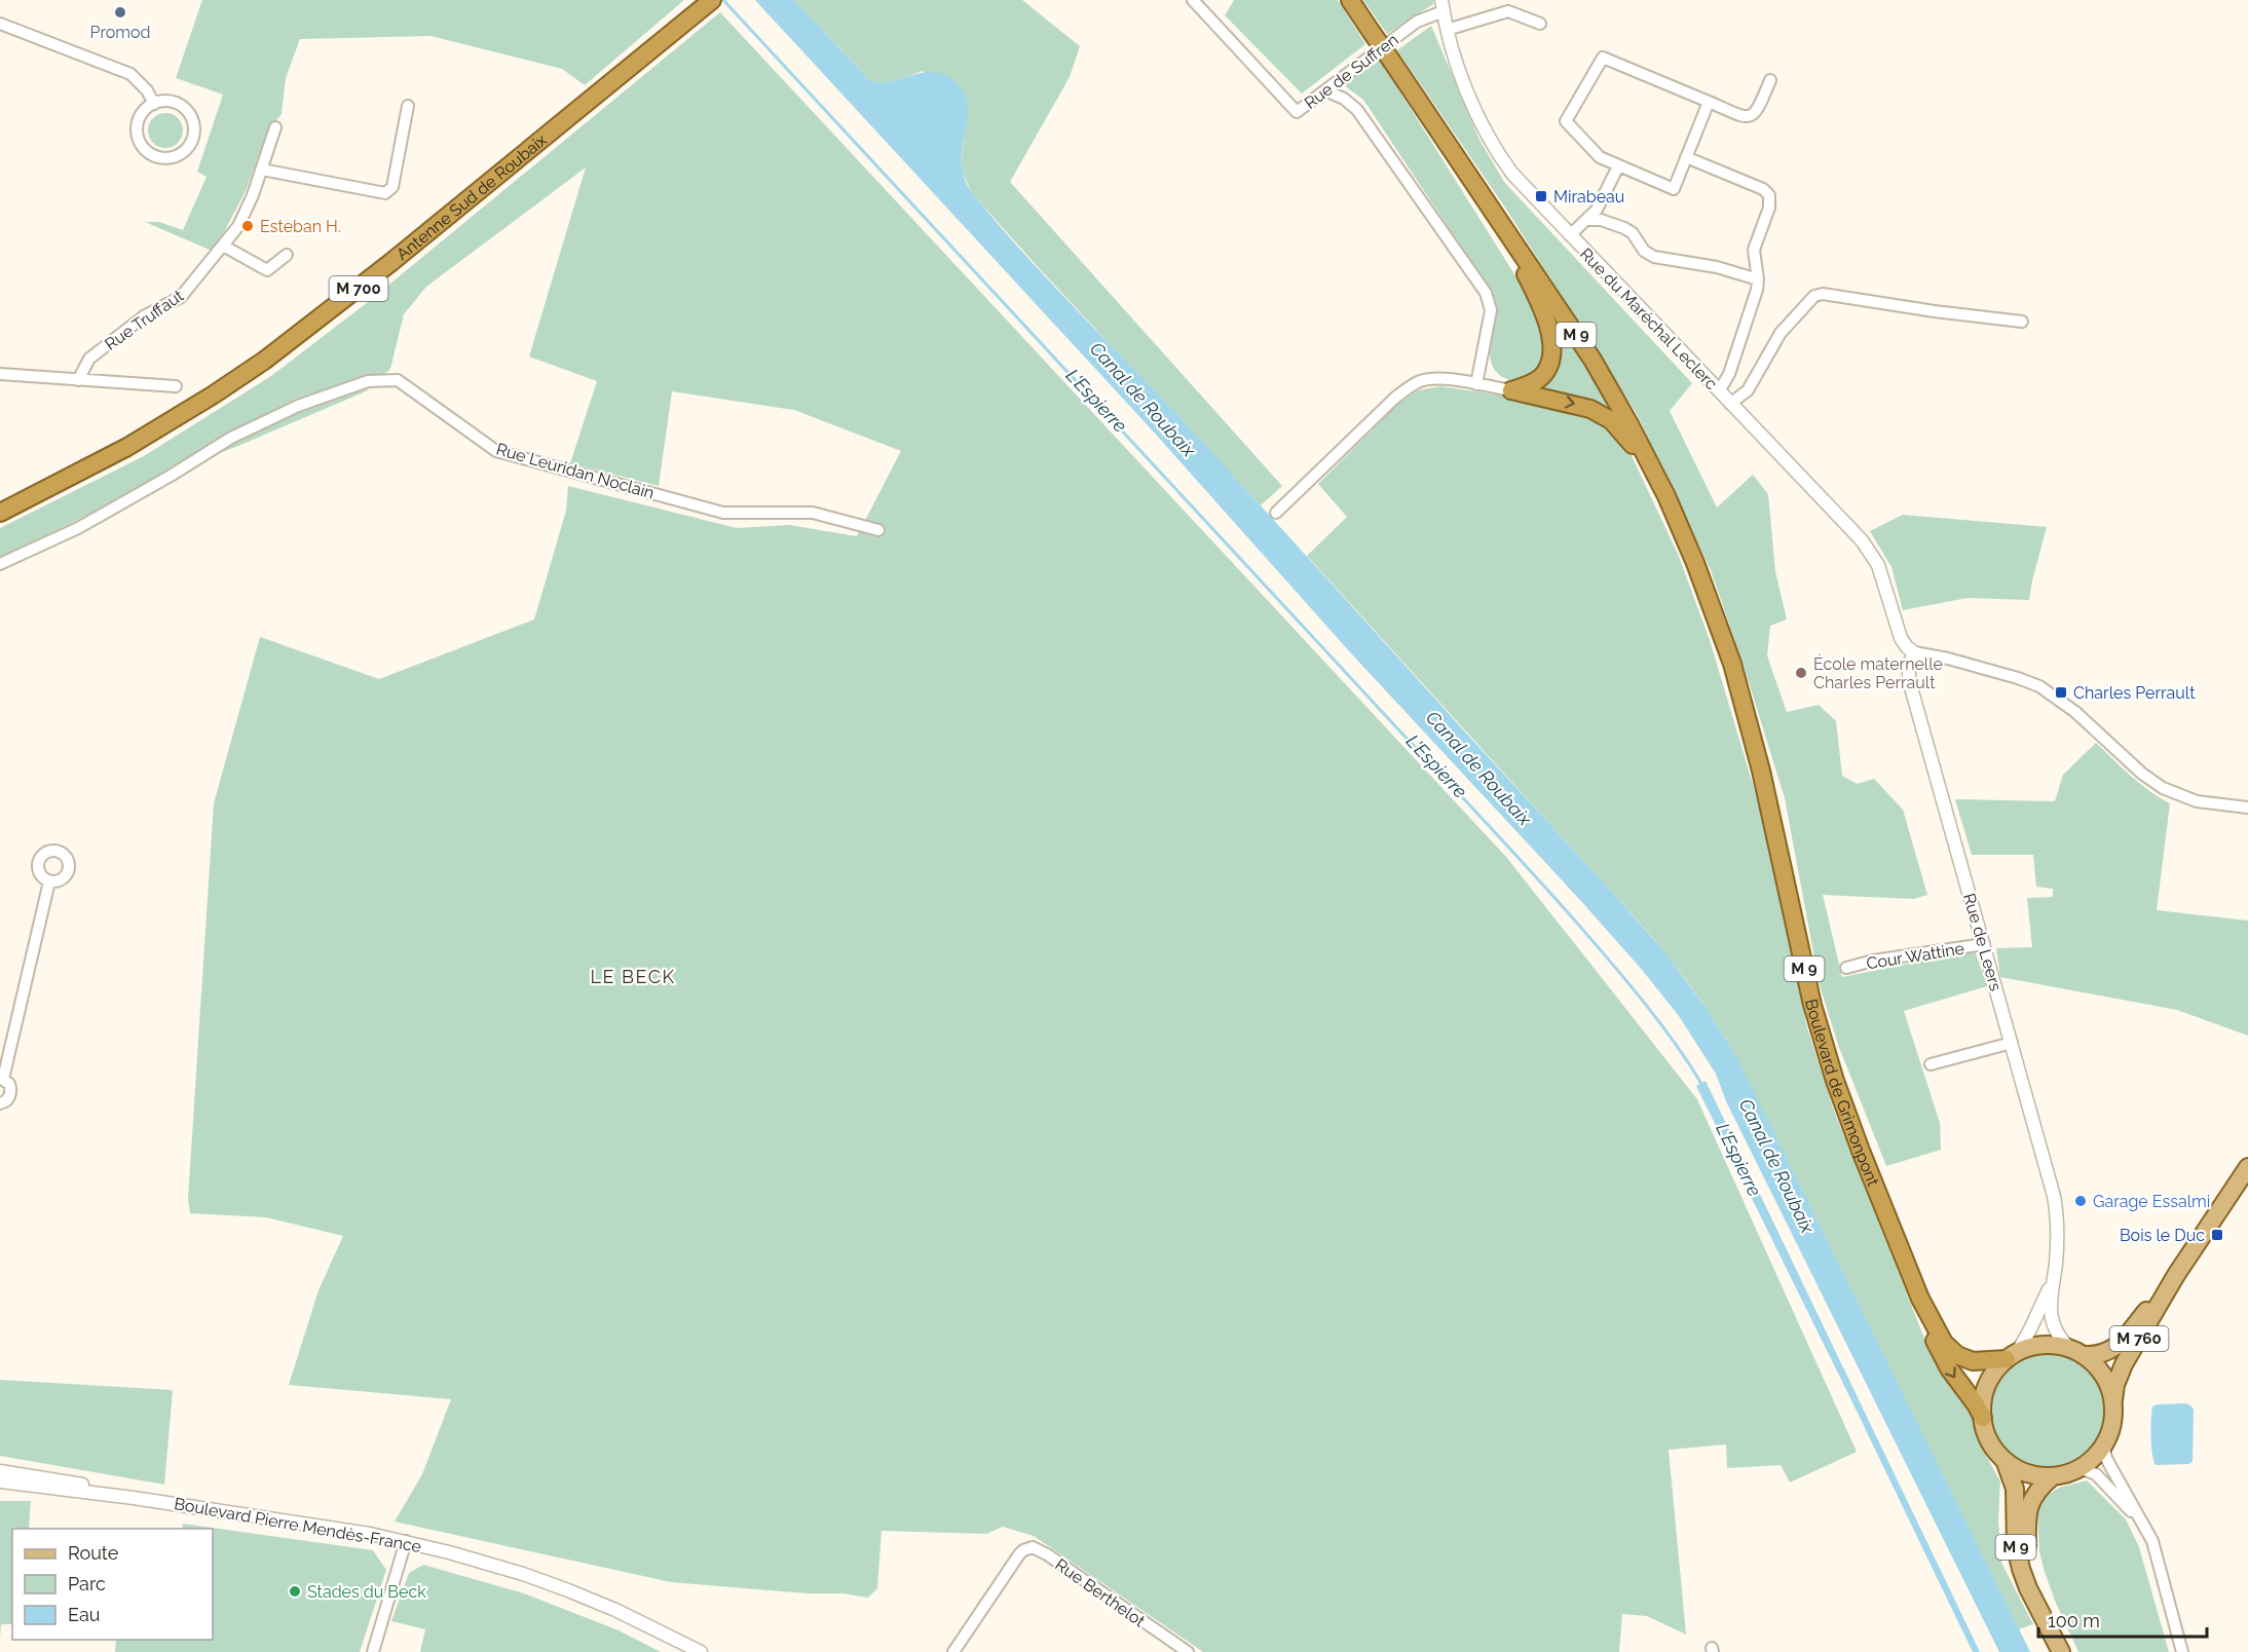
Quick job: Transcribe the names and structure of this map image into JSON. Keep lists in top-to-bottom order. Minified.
{"streets":{"highway":["Antenne Sud de Roubaix","M 700","M 9","Boulevard de Grimonpont"],"main road":["M 760"],"street":["Rue de Suffren","Rue du Maréchal Leclerc","Rue Truffaut","Rue Leuridan Noclain","Rue de Leers","Cour Wattine","Boulevard Pierre Mendès-France","Rue Berthelot"]},"crossings":[["Rue de Suffren","Rue du Maréchal Leclerc"],["Rue du Maréchal Leclerc","Rue de Leers"],["M 9","Rue de Leers"],["M 9","Boulevard de Grimonpont"],["M 9","M 760"],["Rue de Leers","Cour Wattine"],["Rue de Leers","Boulevard de Grimonpont"],["Rue de Leers","M 760"],["Boulevard de Grimonpont","M 760"]],"districts":["LE BECK"],"water":["Canal de Roubaix","L'Espierre"],"places":{"other":["Promod","Esteban H.","École maternelle Charles Perrault","Garage Essalmi","Stades du Beck"],"transit":["Mirabeau","Charles Perrault","Bois le Duc"]},"legend":["Route","Parc","Eau"],"scale_bar":"100 m"}
